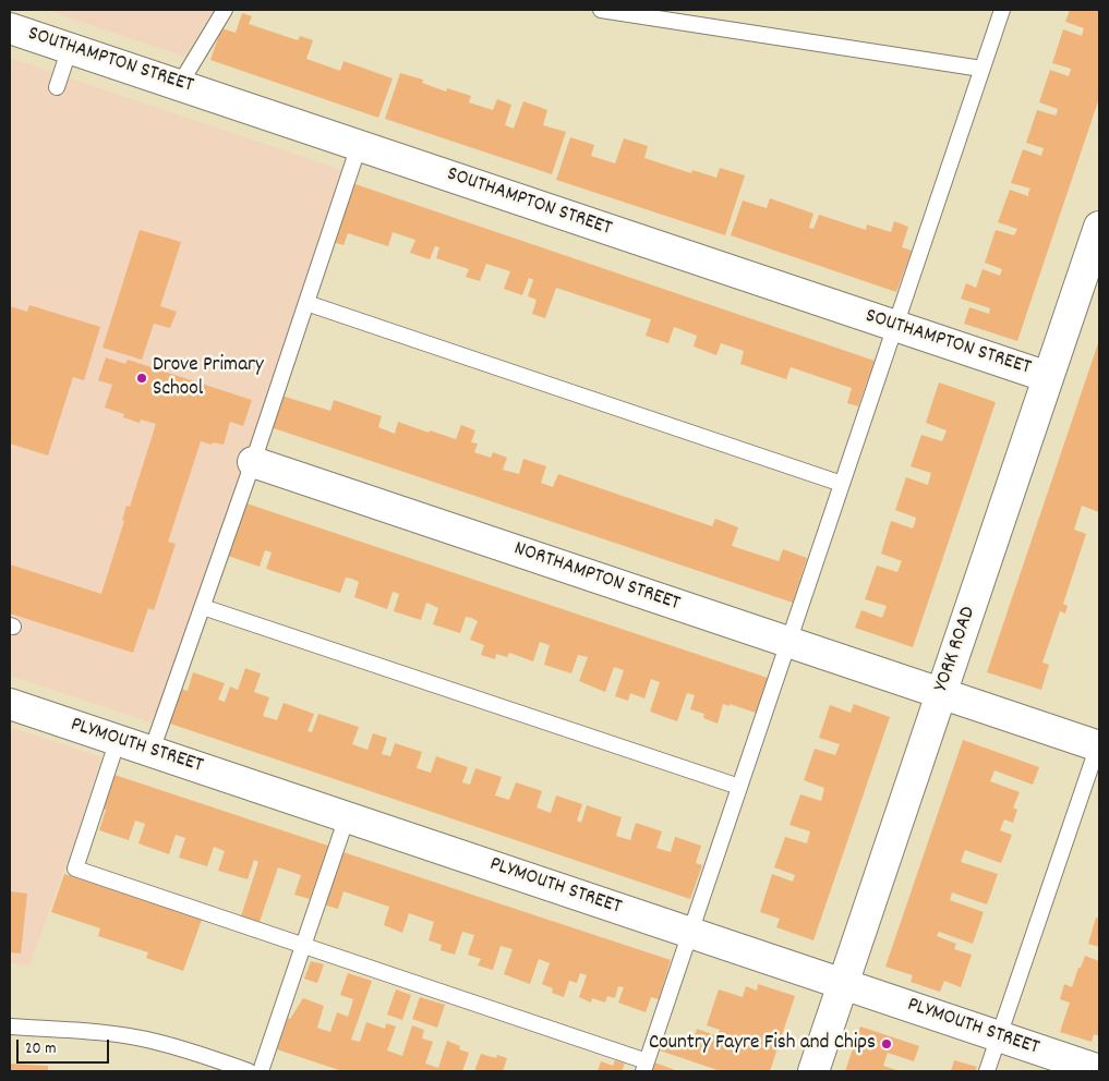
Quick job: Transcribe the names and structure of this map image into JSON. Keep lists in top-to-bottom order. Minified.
{"streets":{"street":["SOUTHAMPTON STREET","NORTHAMPTON STREET","YORK ROAD","PLYMOUTH STREET"]},"crossings":[["SOUTHAMPTON STREET","YORK ROAD"],["NORTHAMPTON STREET","YORK ROAD"],["YORK ROAD","PLYMOUTH STREET"]],"places":["Drove Primary School","Country Fayre Fish and Chips"],"scale_bar":"20 m"}
